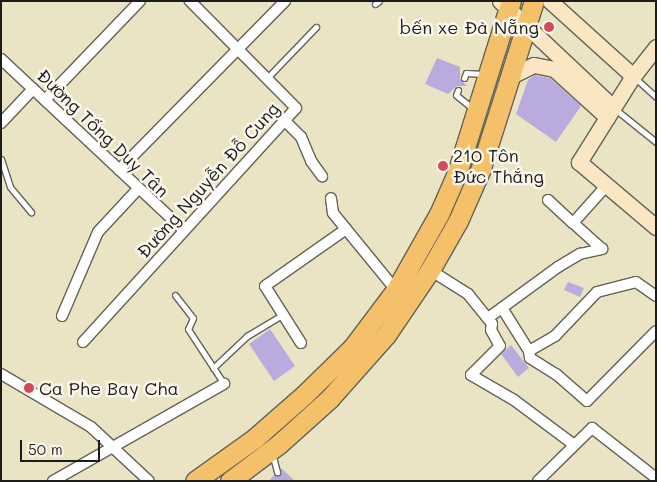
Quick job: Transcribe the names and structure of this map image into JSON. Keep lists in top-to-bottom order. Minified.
{"streets":{"street":["Đường Tống Duy Tân","Đường Nguyễn Đỗ Cung"]},"crossings":[["Đường Tống Duy Tân","Đường Nguyễn Đỗ Cung"]],"places":["bến xe Đà Nẵng","210 Tôn Đức Thắng","Ca Phe Bay Cha"],"scale_bar":"50 m"}
